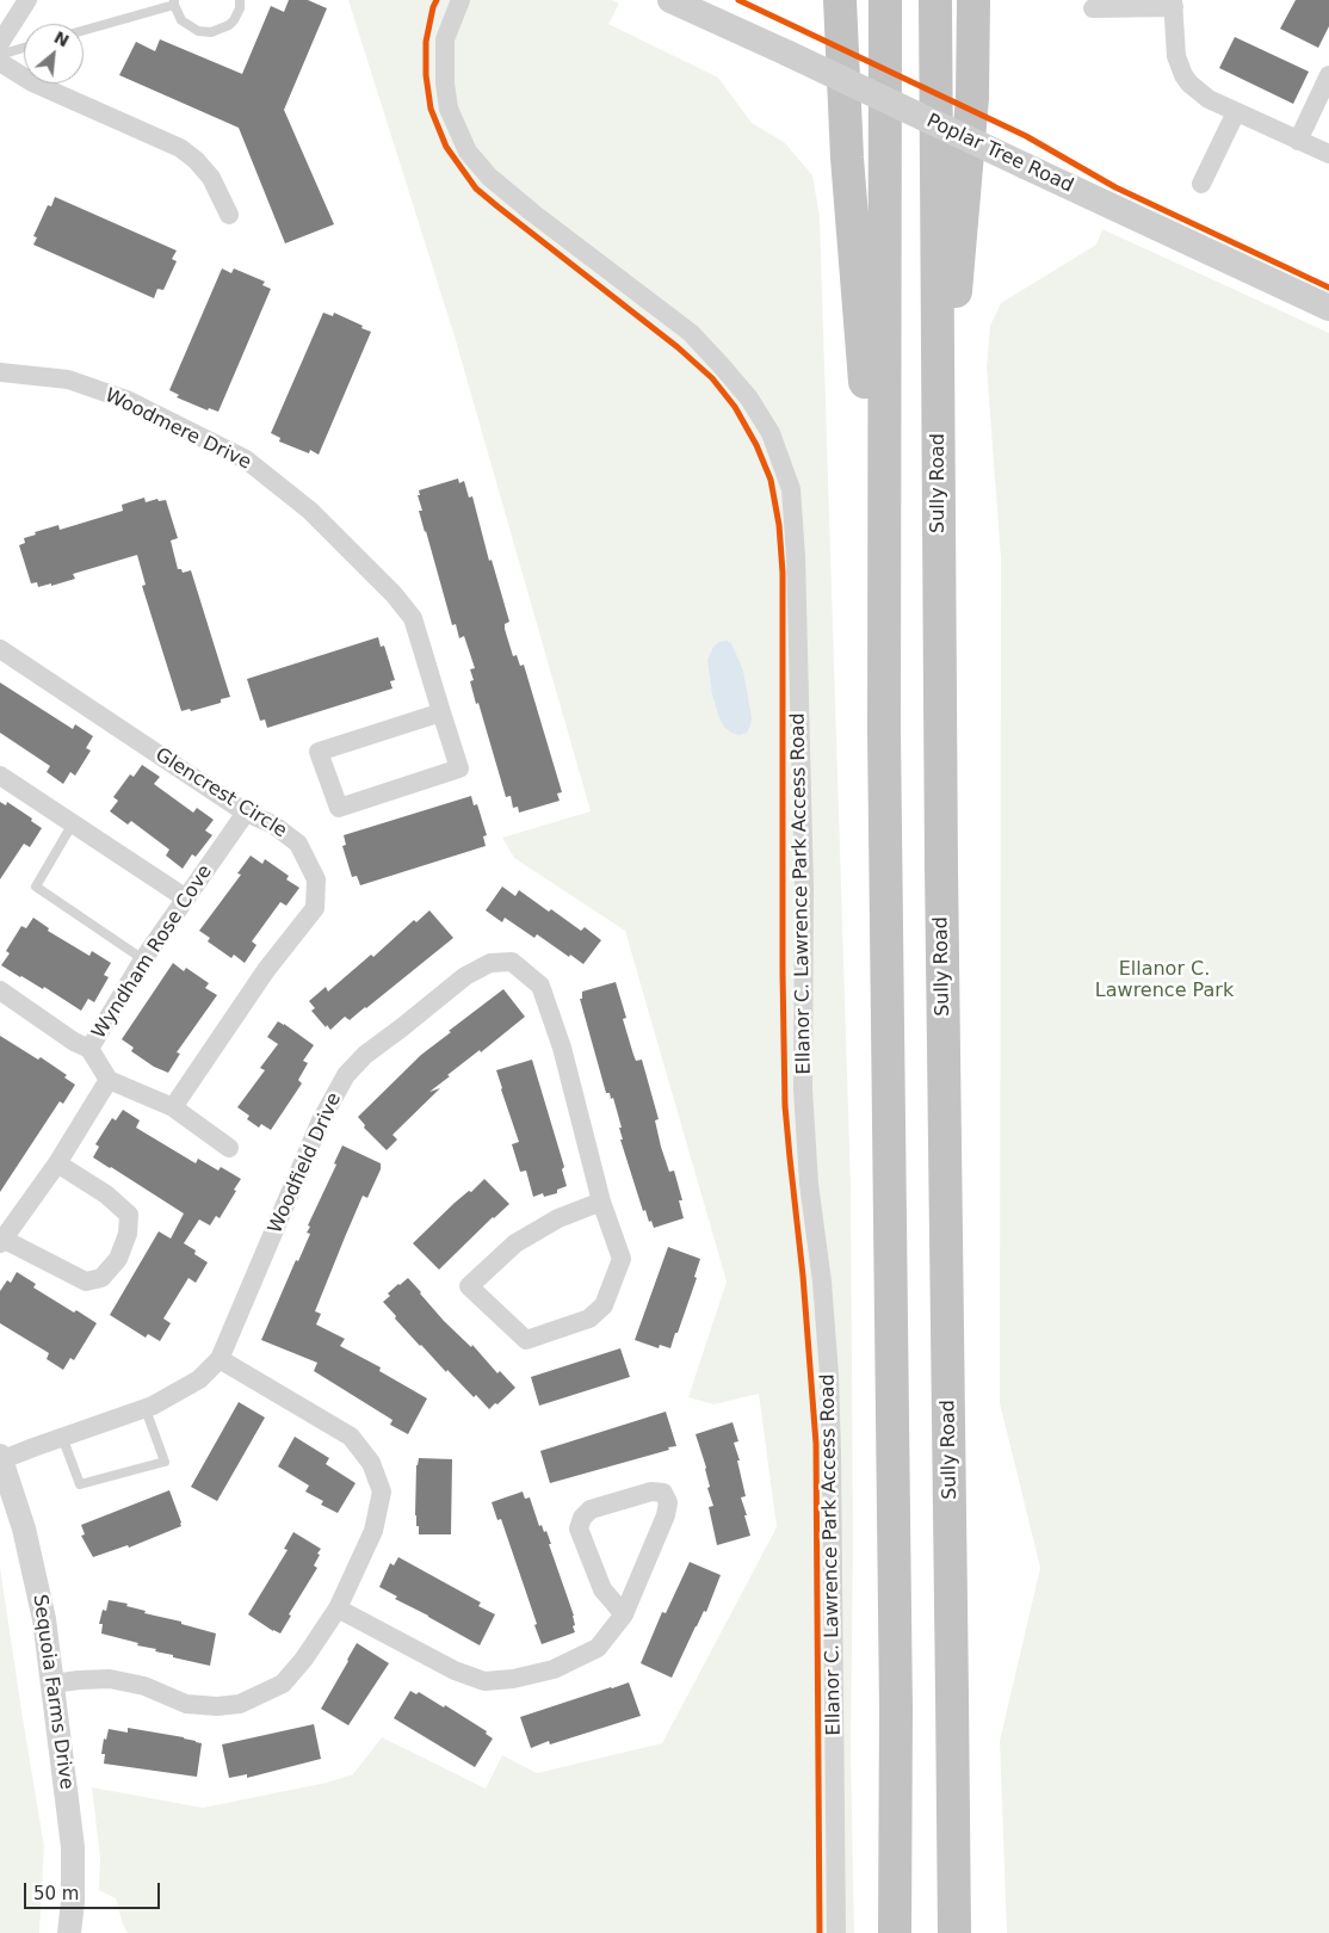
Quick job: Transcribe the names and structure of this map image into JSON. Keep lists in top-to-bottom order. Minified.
{"streets":{"highway":["Sully Road"],"main road":["Poplar Tree Road"],"street":["Woodmere Drive","Glencrest Circle","Ellanor C. Lawrence Park Access Road","Wyndham Rose Cove","Woodfield Drive","Sequoia Farms Drive"]},"crossings":[["Glencrest Circle","Wyndham Rose Cove"],["Woodfield Drive","Sequoia Farms Drive"]],"parks":["Ellanor C. Lawrence Park"],"scale_bar":"50 m","north":"top right"}
